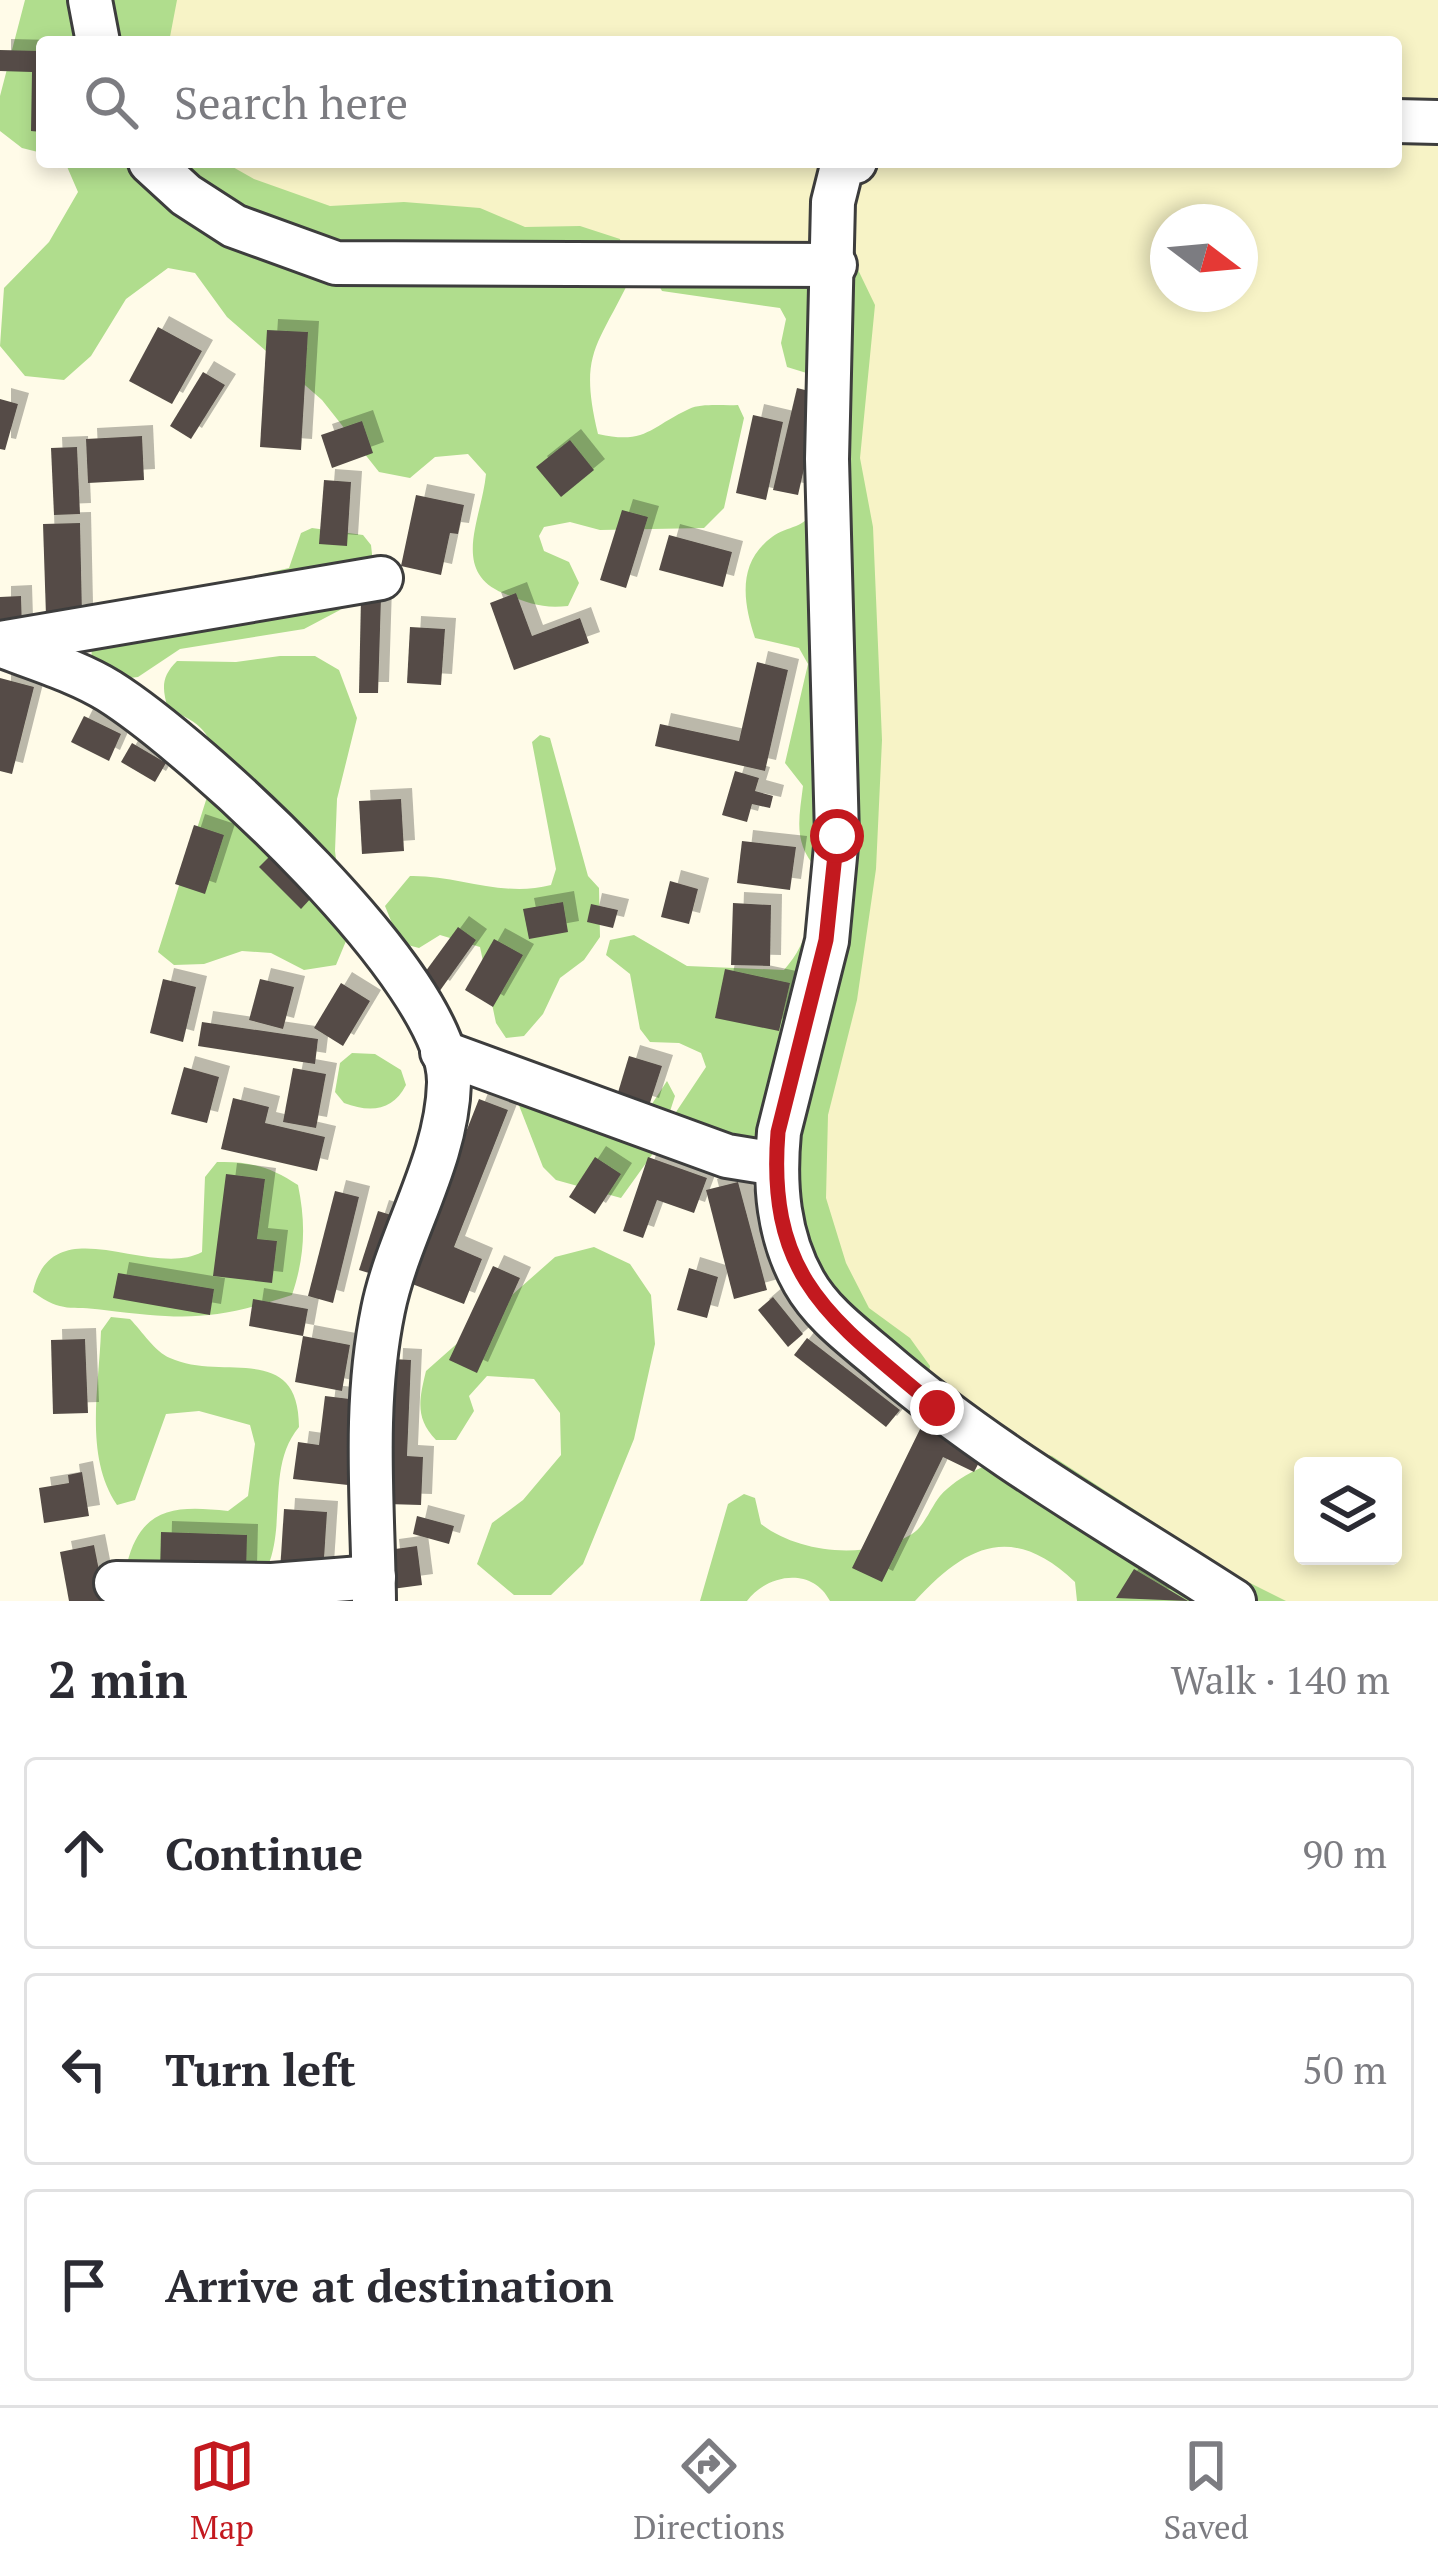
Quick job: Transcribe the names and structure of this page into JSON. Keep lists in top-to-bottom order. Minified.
{"north":"right","page":{"search":"Search here","heading":["2 min","Walk · 140 m"],"list":[["Continue","90 m"],["Turn left","50 m"],"Arrive at destination"],"nav":["Map","Directions","Saved"]}}
